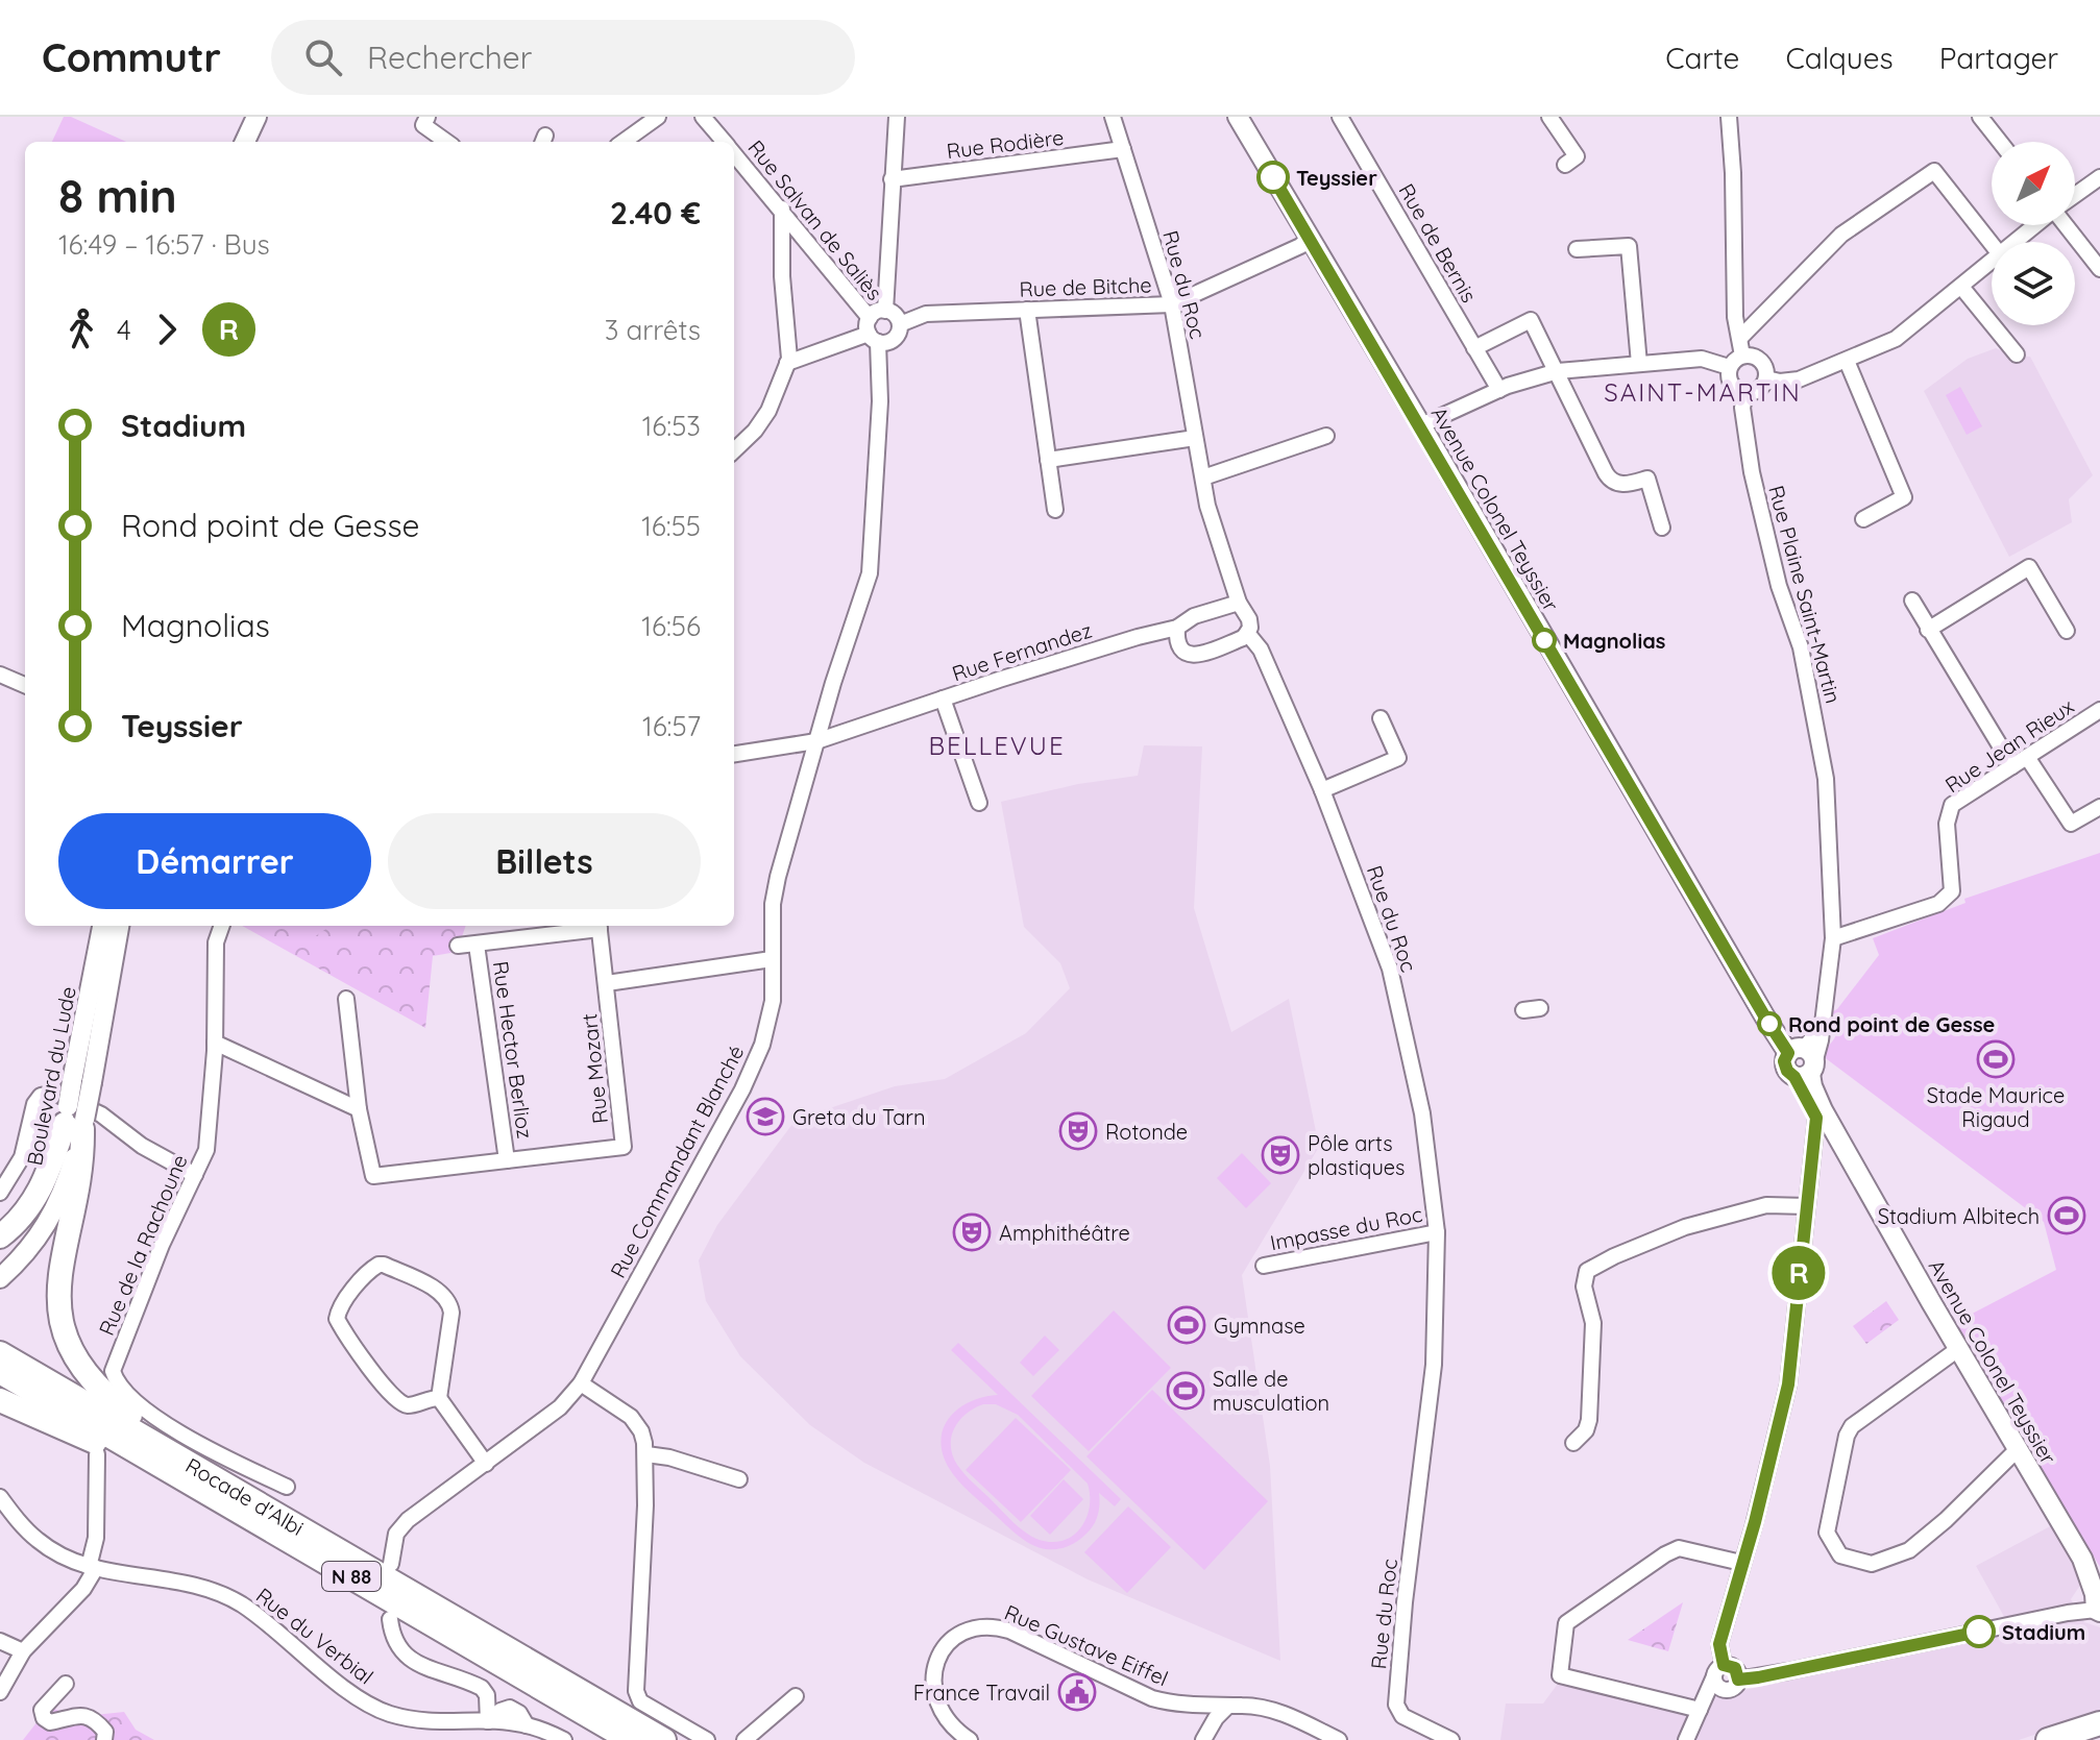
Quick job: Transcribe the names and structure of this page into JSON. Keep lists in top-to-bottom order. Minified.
{"streets":{"highway":["Rocade d'Albi","N 88"],"main road":["Avenue Colonel Teyssier","Boulevard du Lude"],"street":["Rue Rodière","Rue Salvan de Saliès","Rue de Bernis","Rue du Roc","Rue de Bitche","Rue Plaine Saint-Martin","Rue Fernandez","Rue Jean Rieux","Rue Hector Berlioz","Rue Mozart","Rue Commandant Blanché","Impasse du Roc","Rue de la Rachoune","Rue du Verbial","Rue Gustave Eiffel"]},"crossings":[["Rue Rodière","Rue du Roc"],["Rue Salvan de Saliès","Rue Commandant Blanché"],["Rue du Roc","Rue de Bitche"],["Rue du Roc","Rue Fernandez"],["Rue du Roc","Impasse du Roc"],["Rue de Bitche","Avenue Colonel Teyssier"],["Avenue Colonel Teyssier","Rue Plaine Saint-Martin"],["Rue Plaine Saint-Martin","Rue Jean Rieux"],["Rue Fernandez","Rue Commandant Blanché"],["Rue Hector Berlioz","Rue Mozart"],["Rue Mozart","Rue Commandant Blanché"]],"districts":["SAINT-MARTIN","BELLEVUE"],"places":{"other":["Teyssier","Magnolias","Rond point de Gesse","Stadium"],"sports":["Stade Maurice Rigaud","Stadium Albitech","Gymnase","Salle de musculation"],"school or university":["Greta du Tarn"],"theatre":["Rotonde","Pôle arts plastiques","Amphithéâtre"],"public building":["France Travail"]},"lines":["bus line R"],"north":"top right","page":{"header":"Commutr","search":"Rechercher","nav":["Carte","Calques","Partager"],"on_map":"R","heading":["8 min","16:49 – 16:57 · Bus","2.40 €"],"legs":["4","R","3 arrêts"],"list":[{"name":"Stadium","value":"16:53"},{"name":"Rond point de Gesse","value":"16:55"},{"name":"Magnolias","value":"16:56"},{"name":"Teyssier","value":"16:57"}],"buttons":["Démarrer","Billets"]}}
